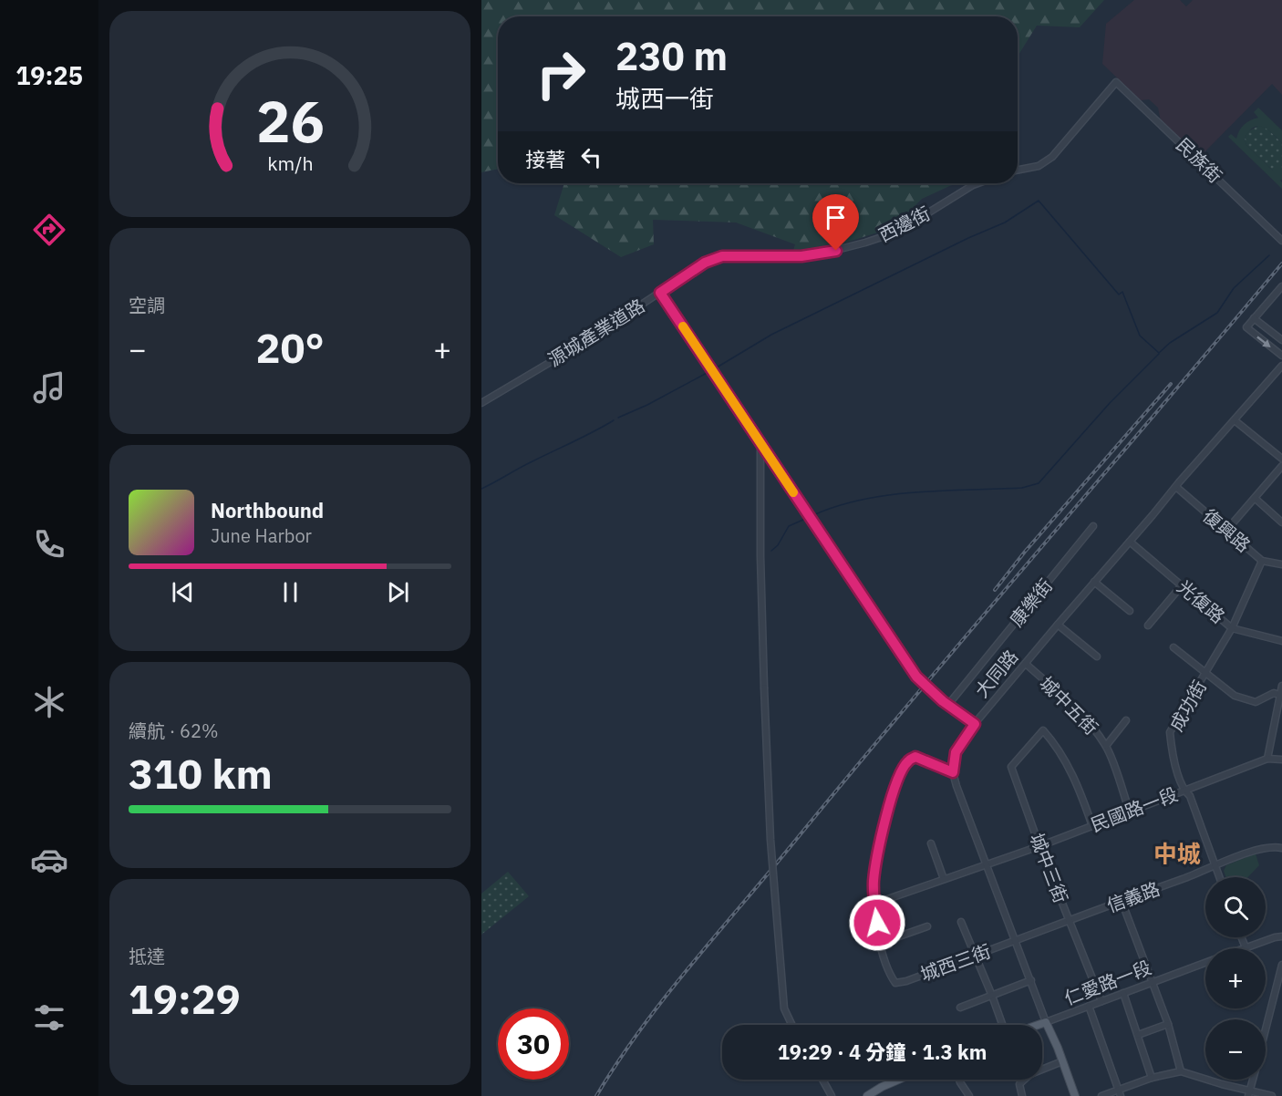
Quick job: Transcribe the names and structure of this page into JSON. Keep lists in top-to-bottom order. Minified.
{"streets":{"main road":["仁愛路一段"],"street":["民族街","西邊街","源城產業道路","復興路","光復路","康樂街","大同路","城中五街","成功街","民國路一段","城中三街","信義路","城西三街"]},"crossings":[["西邊街","源城產業道路"],["復興路","大同路"],["復興路","成功街"],["光復路","大同路"],["光復路","成功街"],["大同路","城中五街"],["城中五街","民國路一段"],["成功街","民國路一段"],["成功街","信義路"],["民國路一段","城中三街"],["城中三街","信義路"],["城中三街","仁愛路一段"],["信義路","城西三街"]],"districts":["中城"],"page":{"tabs":"19:25","turn":["230 m","城西一街"],"then":"接著","tile":["空調",["續航 · 62%","310 km"],["抵達","19:29"]],"heat":["−","20°","+"],"song":["Northbound","June Harbor"],"map_buttons":["+","−"],"limit":"30","trip":"19:29 · 4 分鐘 · 1.3 km","gauge":["26","km/h"]}}
